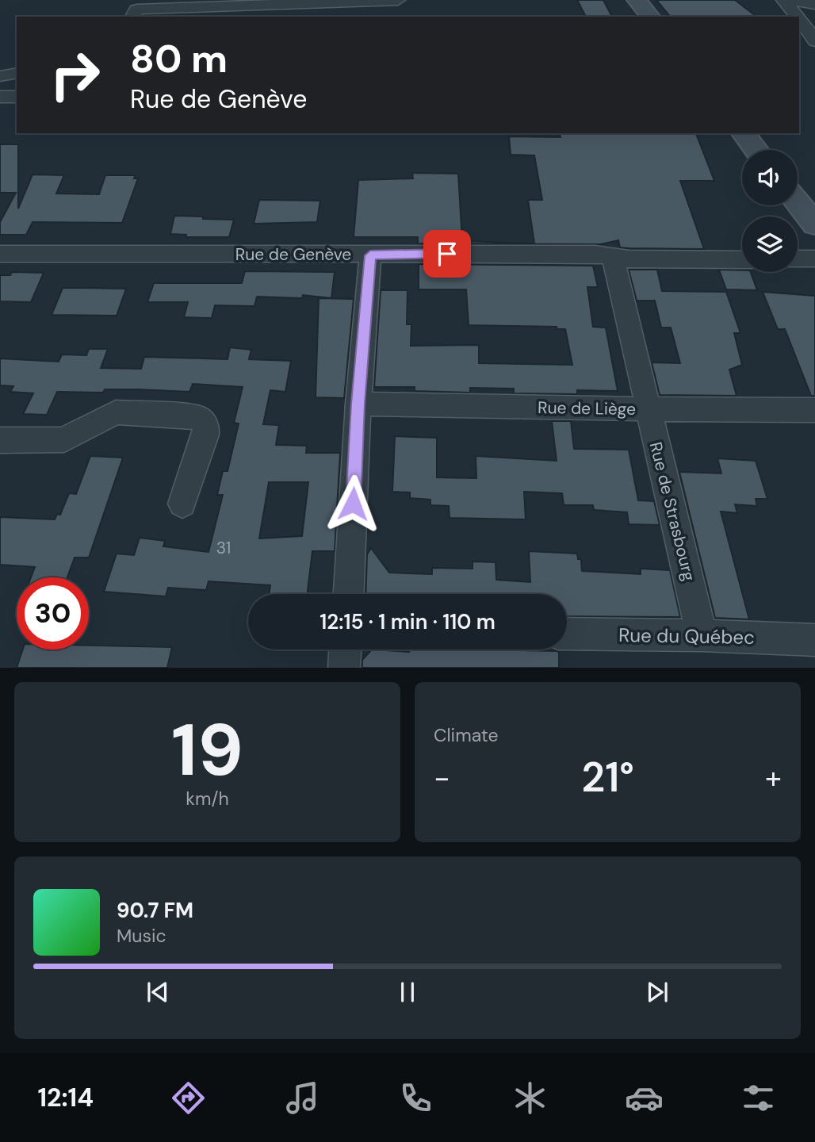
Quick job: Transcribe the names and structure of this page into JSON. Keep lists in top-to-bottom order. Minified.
{"streets":{"street":["Rue de Genève","Rue de Liège","Rue de Strasbourg","Rue du Québec"]},"crossings":[["Rue de Genève","Rue de Strasbourg"],["Rue de Liège","Rue de Strasbourg"],["Rue de Strasbourg","Rue du Québec"]],"house_numbers":["31"],"page":{"turn":["80 m","Rue de Genève"],"limit":"30","trip":"12:15 · 1 min · 110 m","tile":[["19","km/h"],"Climate"],"heat":["−","21°","+"],"song":["90.7 FM","Music"],"tabs":"12:14"}}
